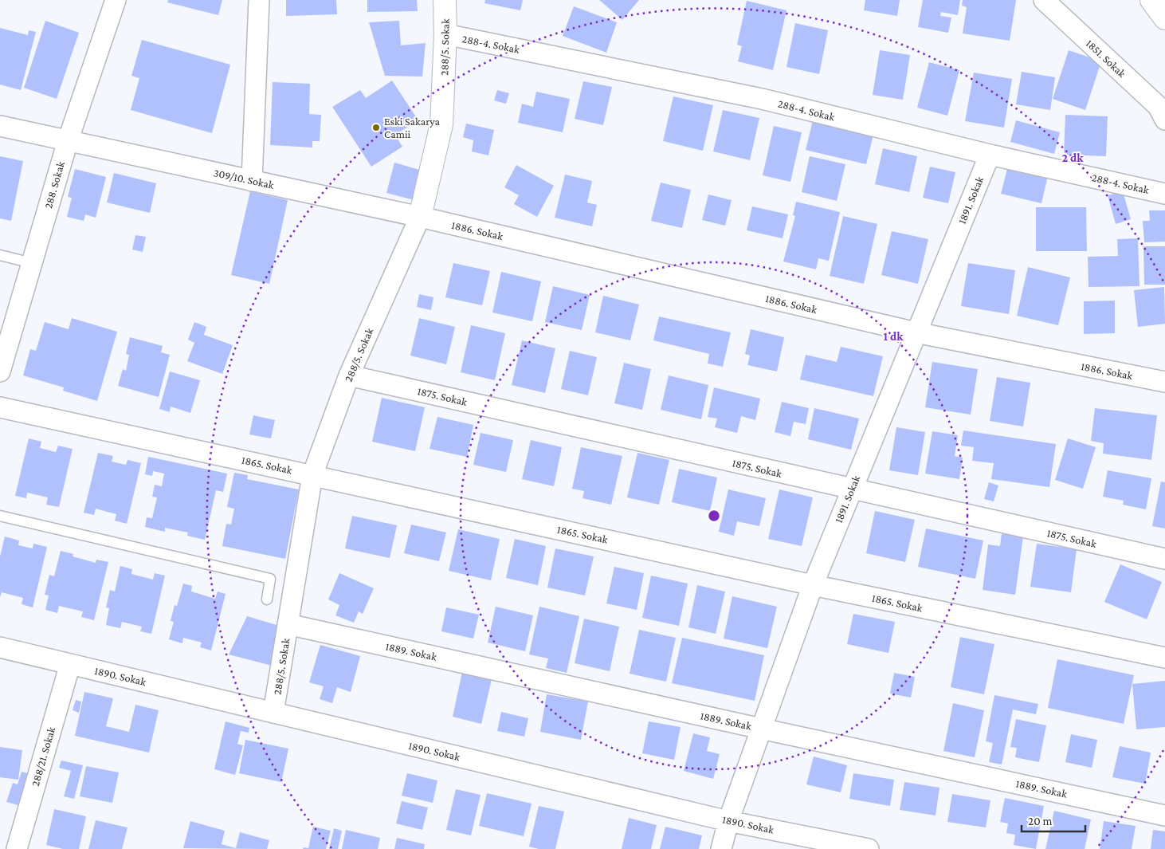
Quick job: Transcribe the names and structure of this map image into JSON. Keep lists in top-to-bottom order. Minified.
{"streets":{"street":["288-4. Sokak","288/5. Sokak","1851. Sokak","309/10. Sokak","288. Sokak","1891. Sokak","1886. Sokak","1875. Sokak","1865. Sokak","1889. Sokak","1890. Sokak","288/21. Sokak"]},"crossings":[["288-4. Sokak","288/5. Sokak"],["288-4. Sokak","1891. Sokak"],["288/5. Sokak","309/10. Sokak"],["288/5. Sokak","1886. Sokak"],["288/5. Sokak","1875. Sokak"],["288/5. Sokak","1865. Sokak"],["288/5. Sokak","1889. Sokak"],["288/5. Sokak","1890. Sokak"],["309/10. Sokak","288. Sokak"],["309/10. Sokak","1886. Sokak"],["1891. Sokak","1886. Sokak"],["1891. Sokak","1875. Sokak"],["1891. Sokak","1865. Sokak"],["1891. Sokak","1889. Sokak"],["1891. Sokak","1890. Sokak"],["1890. Sokak","288/21. Sokak"]],"places":["Eski Sakarya Camii"],"scale_bar":"20 m","rings":["2 dk","1 dk"]}
